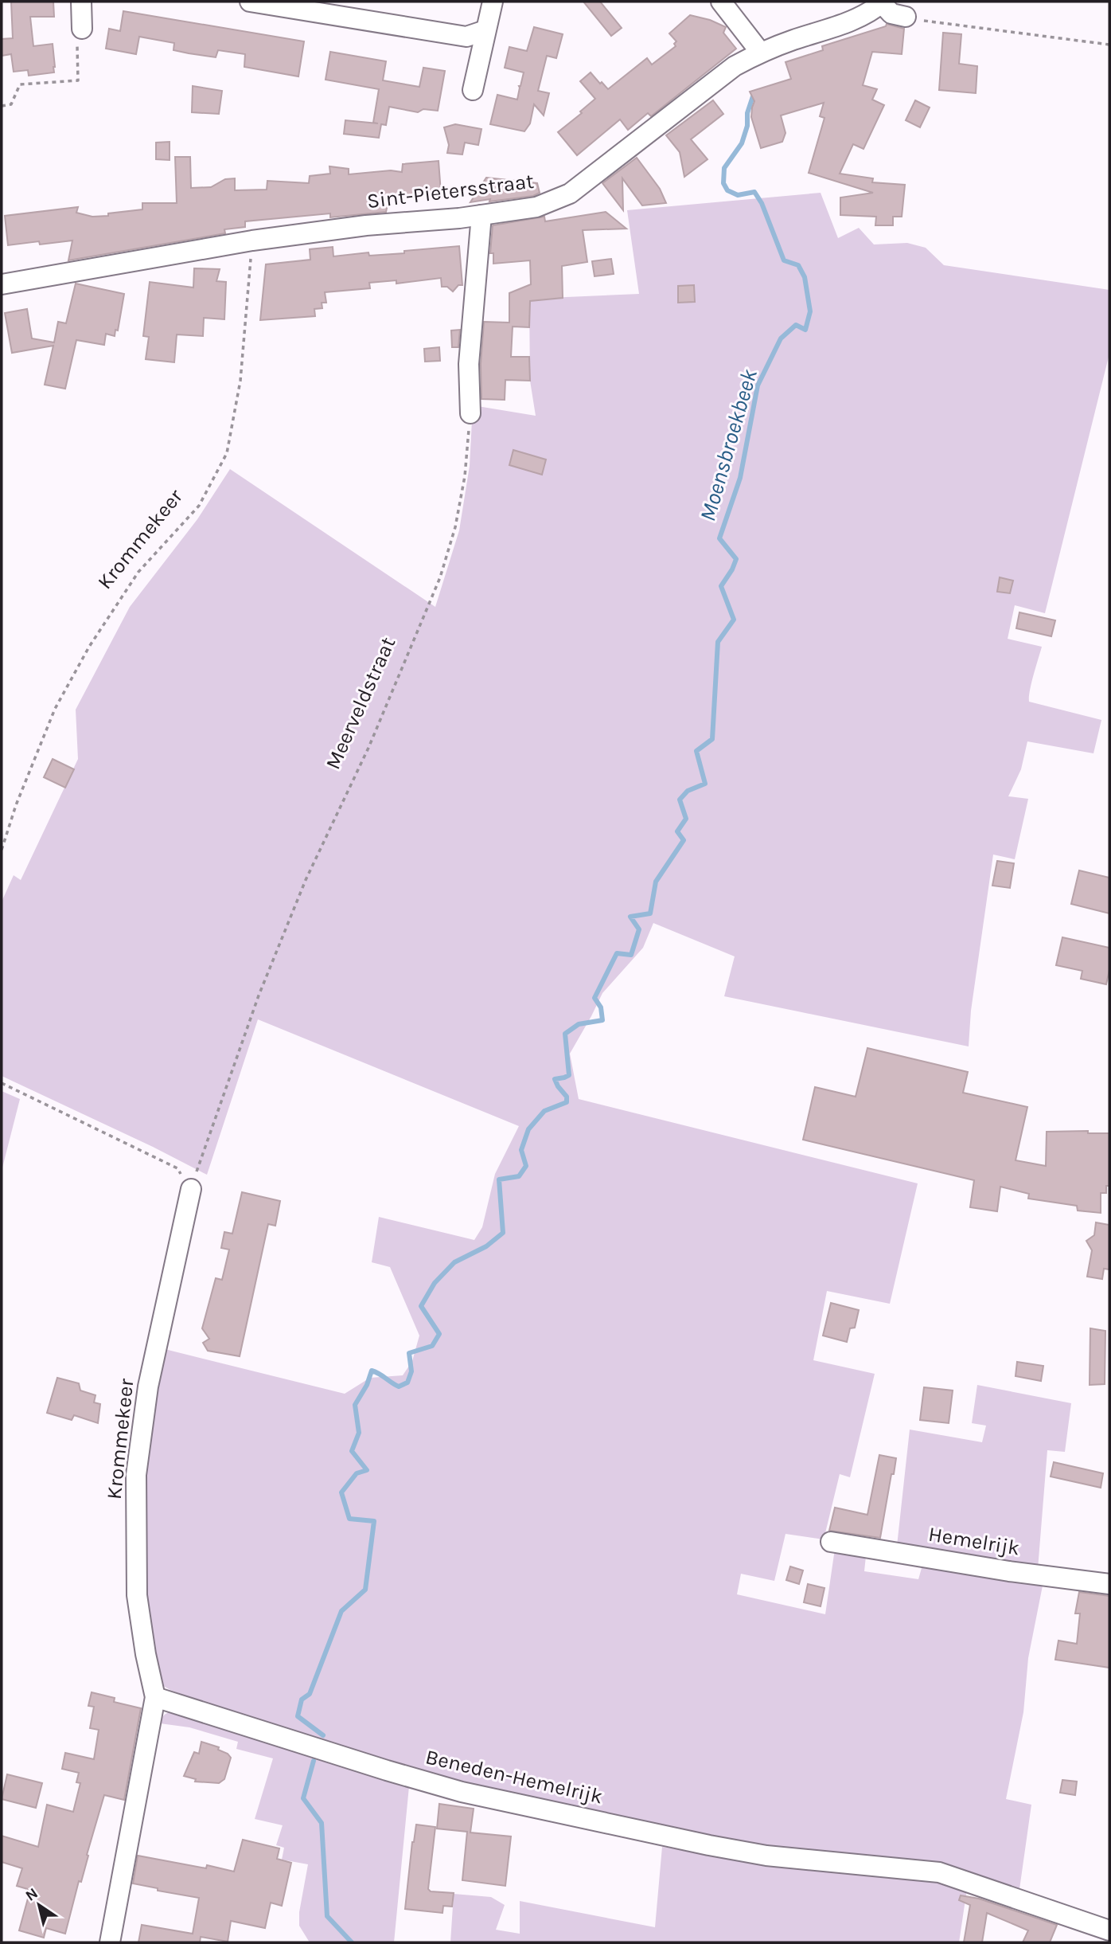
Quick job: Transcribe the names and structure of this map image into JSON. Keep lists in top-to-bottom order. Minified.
{"streets":{"street":["Sint-Pietersstraat","Krommekeer","Hemelrijk","Beneden-Hemelrijk"],"path":["Meerveldstraat"]},"crossings":[["Sint-Pietersstraat","Krommekeer"],["Krommekeer","Meerveldstraat"],["Krommekeer","Beneden-Hemelrijk"]],"water":["Moensbroekbeek"],"north":"top left"}
